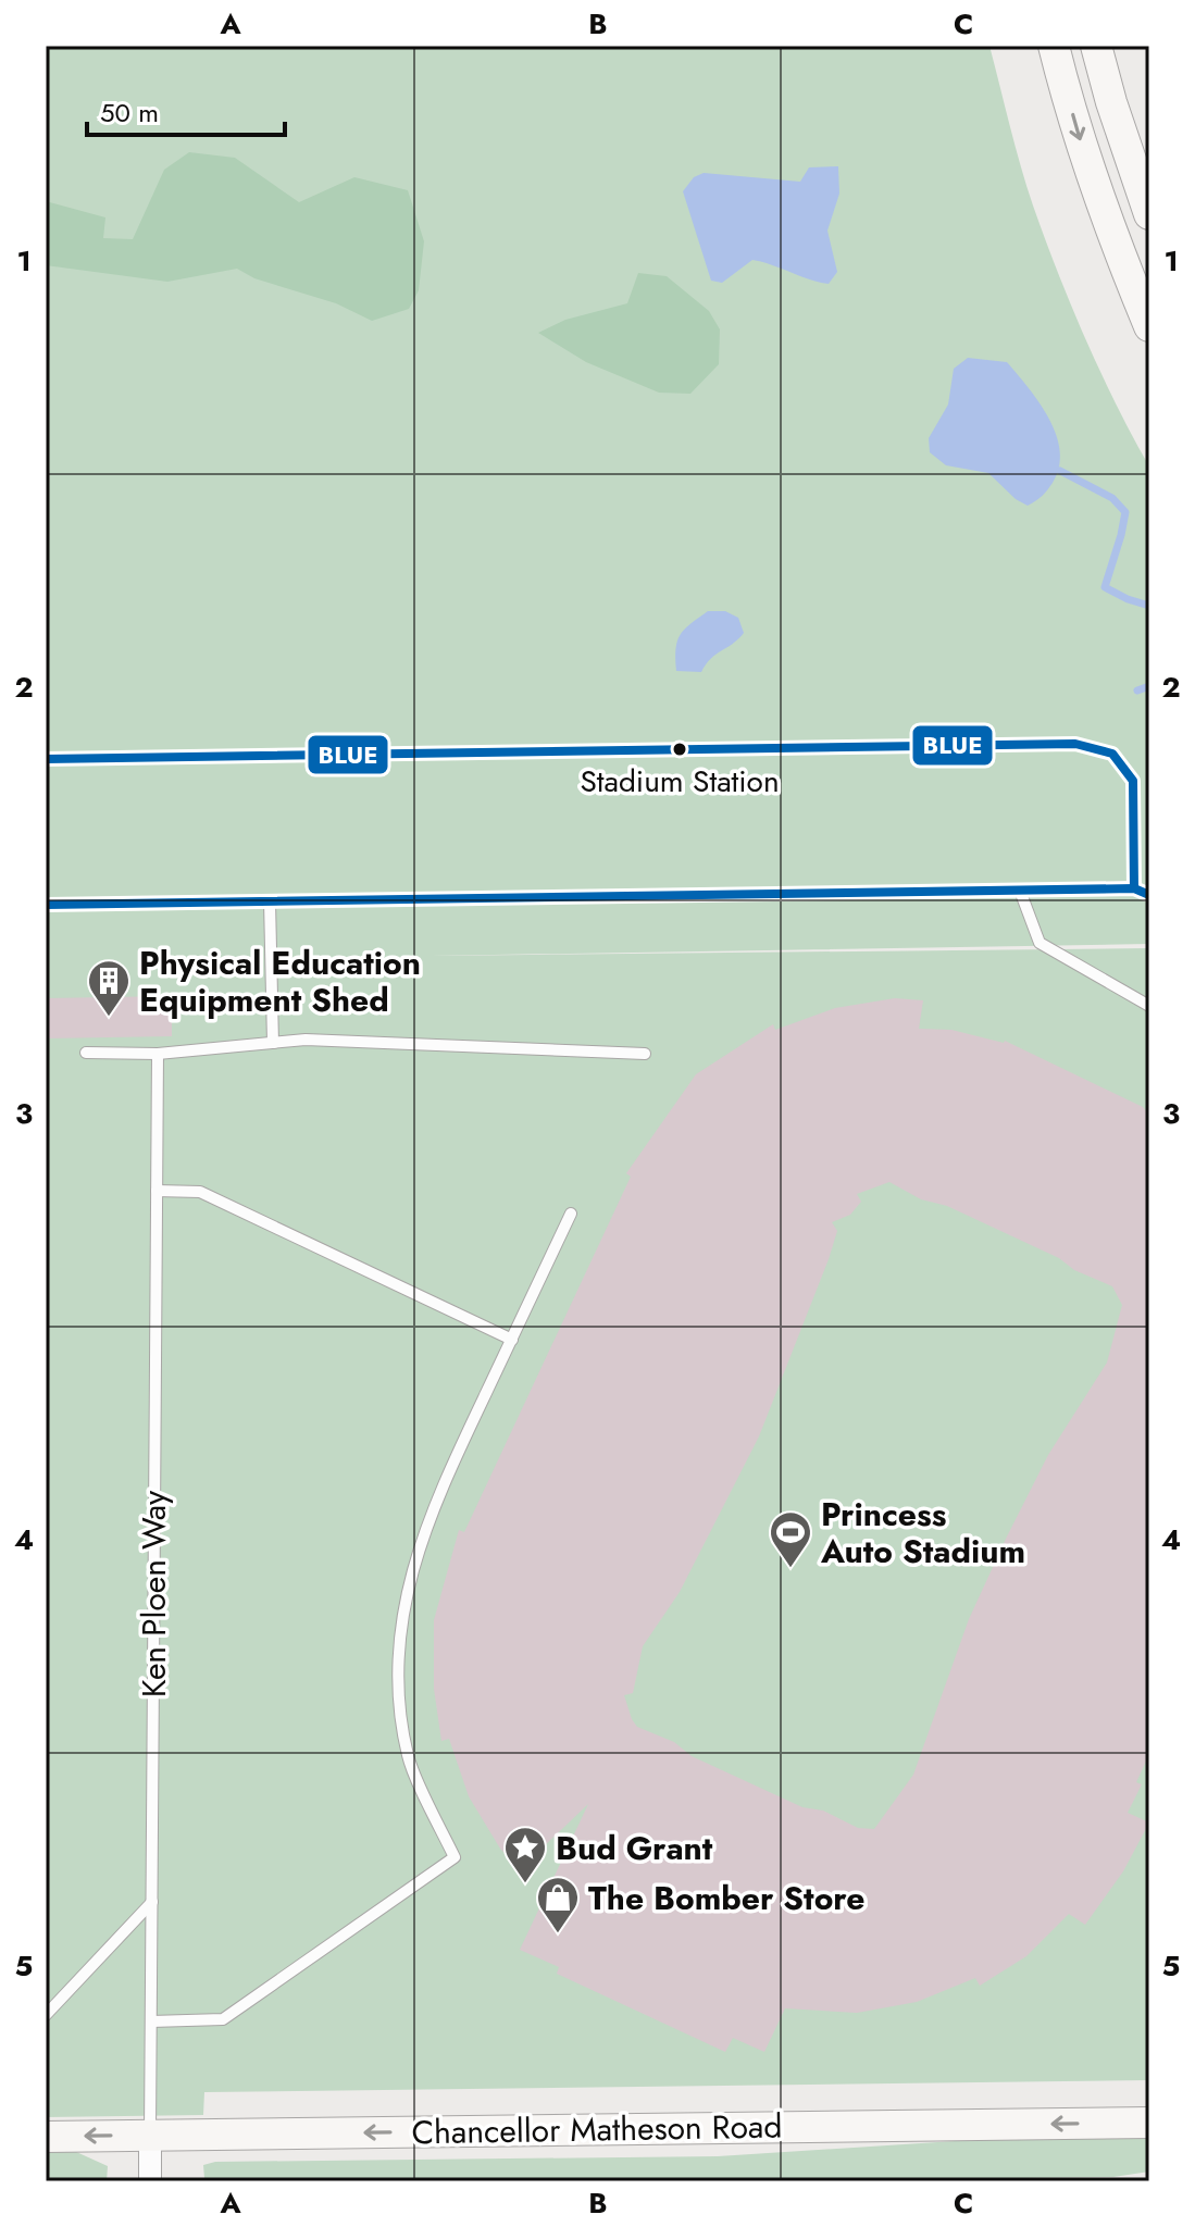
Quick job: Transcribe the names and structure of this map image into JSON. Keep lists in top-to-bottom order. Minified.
{"streets":{"main road":["Chancellor Matheson Road"],"lane":["Ken Ploen Way"]},"crossings":[["Ken Ploen Way","Chancellor Matheson Road"]],"one_way":["Chancellor Matheson Road"],"places":{"other":["Stadium Station"],"building":["Physical Education Equipment Shed"],"sports":["Princess Auto Stadium"],"place":["Bud Grant"],"shop":["The Bomber Store"]},"lines":["transit line BLUE"],"scale_bar":"50 m","grid":{"columns":["A","B","C"],"rows":["1","2","3","4","5"]}}
